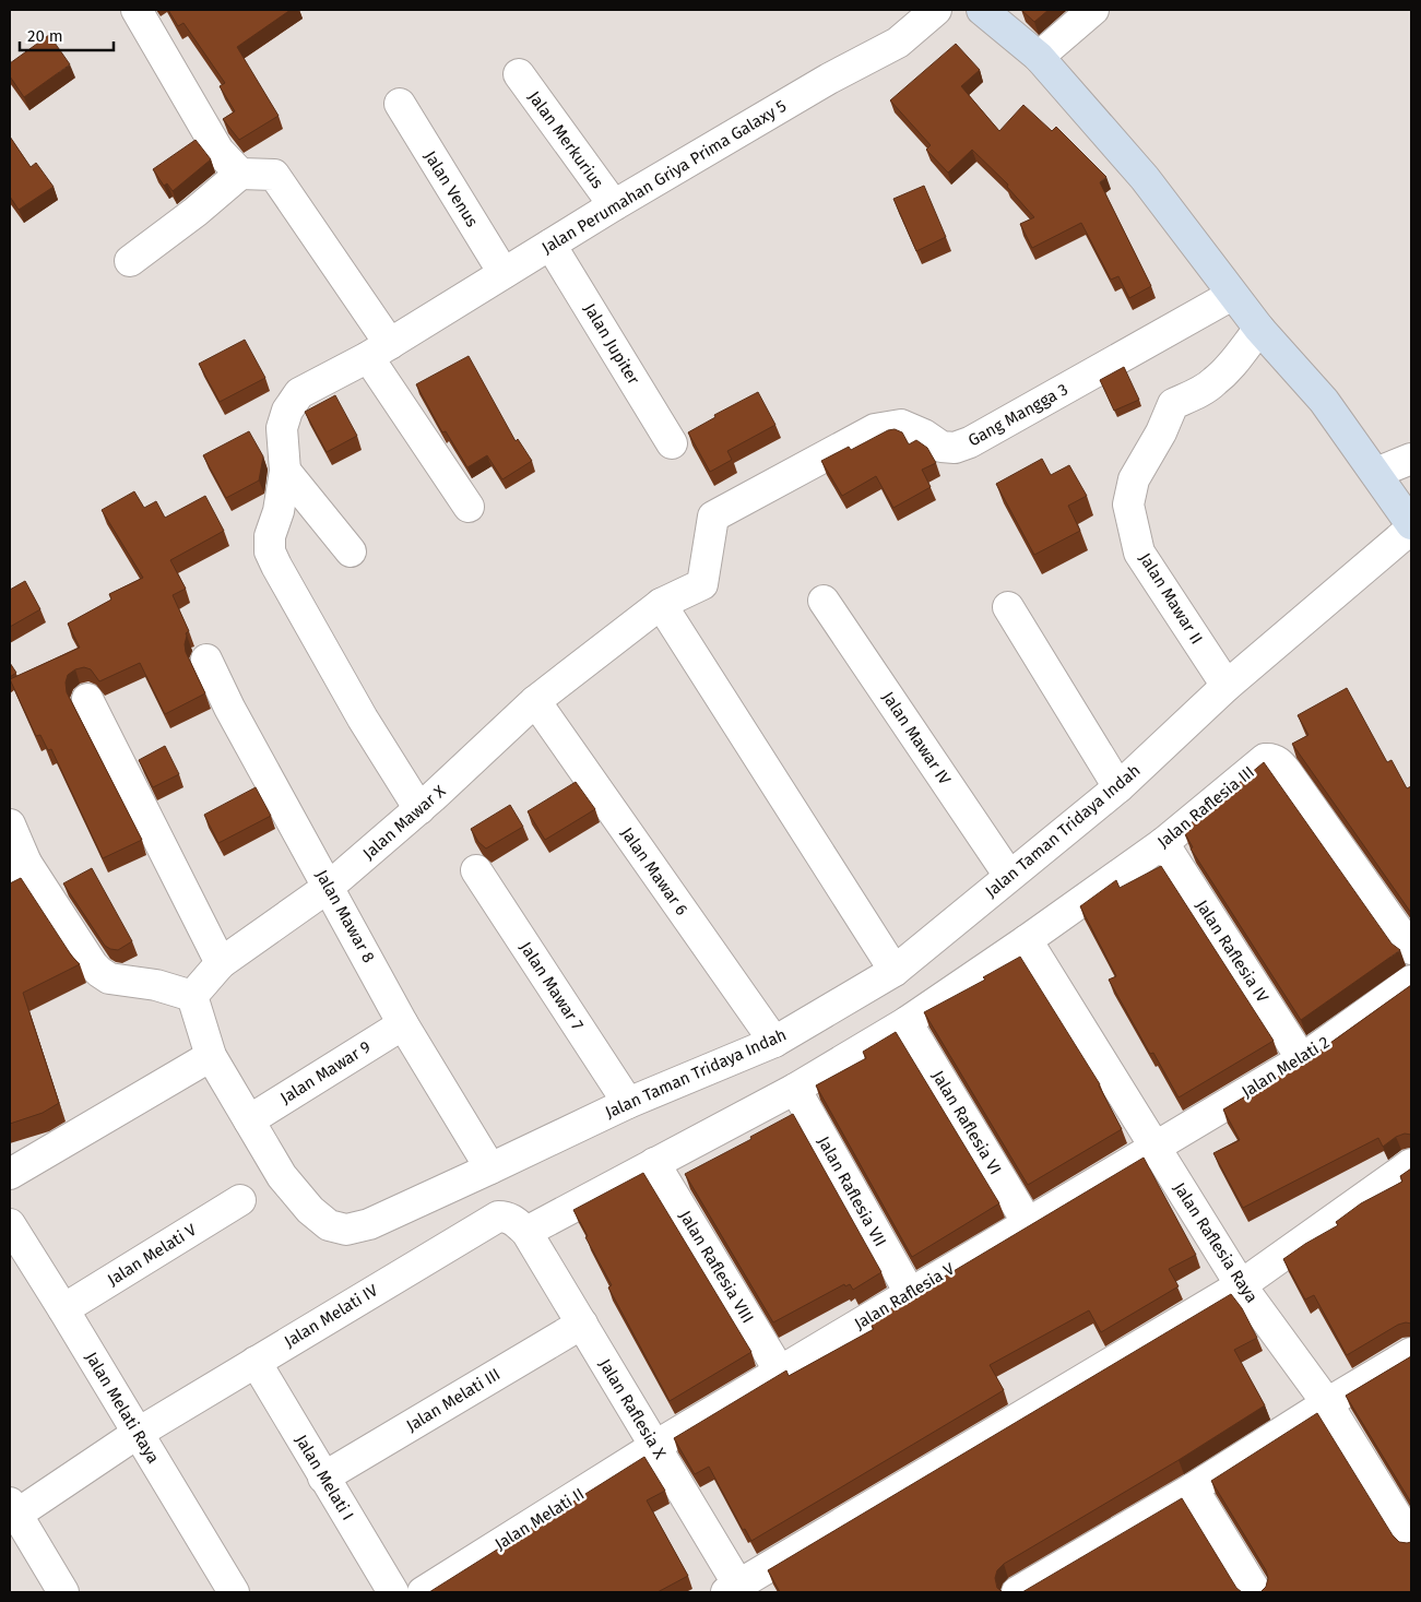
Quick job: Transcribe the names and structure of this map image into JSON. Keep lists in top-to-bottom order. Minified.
{"streets":{"street":["Jalan Merkurius","Jalan Perumahan Griya Prima Galaxy 5","Jalan Venus","Jalan Jupiter","Gang Mangga 3","Jalan Mawar II","Jalan Mawar IV","Jalan Raflesia III","Jalan Mawar X","Jalan Taman Tridaya Indah","Jalan Mawar 6","Jalan Mawar 8","Jalan Raflesia IV","Jalan Mawar 7","Jalan Melati 2","Jalan Mawar 9","Jalan Raflesia VI","Jalan Raflesia VII","Jalan Raflesia Raya","Jalan Melati V","Jalan Raflesia VIII","Jalan Raflesia V","Jalan Melati IV","Jalan Melati III","Jalan Melati Raya","Jalan Raflesia X","Jalan Melati I","Jalan Melati II"]},"crossings":[["Jalan Merkurius","Jalan Perumahan Griya Prima Galaxy 5"],["Jalan Perumahan Griya Prima Galaxy 5","Jalan Venus"],["Jalan Perumahan Griya Prima Galaxy 5","Jalan Jupiter"],["Jalan Perumahan Griya Prima Galaxy 5","Jalan Mawar X"],["Gang Mangga 3","Jalan Mawar X"],["Jalan Mawar II","Jalan Taman Tridaya Indah"],["Jalan Mawar IV","Jalan Taman Tridaya Indah"],["Jalan Raflesia III","Jalan Raflesia IV"],["Jalan Raflesia III","Jalan Raflesia VI"],["Jalan Raflesia III","Jalan Raflesia VII"],["Jalan Raflesia III","Jalan Raflesia Raya"],["Jalan Raflesia III","Jalan Raflesia VIII"],["Jalan Raflesia III","Jalan Melati IV"],["Jalan Raflesia III","Jalan Raflesia X"],["Jalan Mawar X","Jalan Mawar 6"],["Jalan Mawar X","Jalan Mawar 8"],["Jalan Taman Tridaya Indah","Jalan Mawar 6"],["Jalan Taman Tridaya Indah","Jalan Mawar 8"],["Jalan Taman Tridaya Indah","Jalan Mawar 7"],["Jalan Taman Tridaya Indah","Jalan Mawar 9"],["Jalan Mawar 8","Jalan Mawar 9"],["Jalan Raflesia IV","Jalan Melati 2"],["Jalan Melati 2","Jalan Raflesia Raya"],["Jalan Melati 2","Jalan Raflesia V"],["Jalan Raflesia VI","Jalan Raflesia V"],["Jalan Raflesia VII","Jalan Raflesia V"],["Jalan Raflesia Raya","Jalan Raflesia V"],["Jalan Melati V","Jalan Melati Raya"],["Jalan Raflesia VIII","Jalan Raflesia V"],["Jalan Raflesia V","Jalan Raflesia X"],["Jalan Raflesia V","Jalan Melati II"],["Jalan Melati IV","Jalan Melati Raya"],["Jalan Melati IV","Jalan Raflesia X"],["Jalan Melati IV","Jalan Melati I"],["Jalan Melati III","Jalan Raflesia X"],["Jalan Melati III","Jalan Melati I"],["Jalan Raflesia X","Jalan Melati II"]],"scale_bar":"20 m"}
